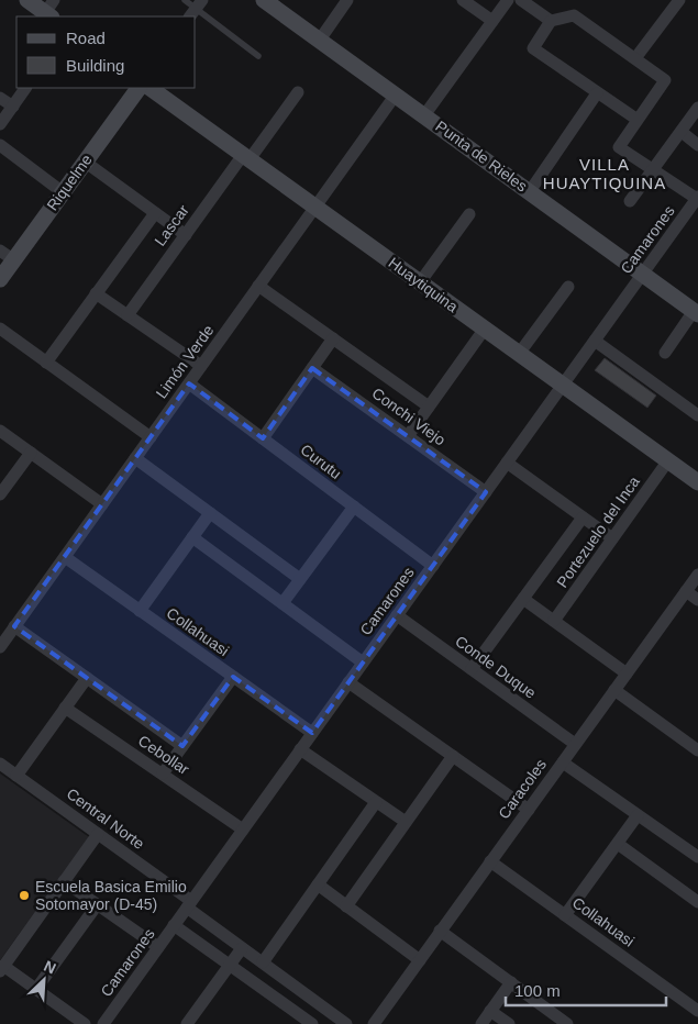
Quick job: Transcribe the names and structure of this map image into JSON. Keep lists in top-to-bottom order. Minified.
{"streets":{"street":["Punta de Rieles","Riquelme","Lascar","Camarones","Huaytiquina","Limón Verde","Conchi Viejo","Curutu","Portezuelo del Inca","Collahuasi","Conde Duque","Cebollar","Caracoles","Central Norte"]},"crossings":[["Punta de Rieles","Camarones"],["Punta de Rieles","Limón Verde"],["Lascar","Huaytiquina"],["Camarones","Huaytiquina"],["Camarones","Conchi Viejo"],["Camarones","Curutu"],["Camarones","Collahuasi"],["Camarones","Conde Duque"],["Camarones","Cebollar"],["Camarones","Central Norte"],["Huaytiquina","Limón Verde"],["Huaytiquina","Portezuelo del Inca"],["Limón Verde","Conchi Viejo"],["Limón Verde","Curutu"],["Limón Verde","Collahuasi"],["Limón Verde","Cebollar"],["Portezuelo del Inca","Conde Duque"],["Collahuasi","Caracoles"],["Conde Duque","Caracoles"]],"districts":["VILLA HUAYTIQUINA"],"places":["Escuela Basica Emilio Sotomayor (D-45)"],"legend":["Road","Building"],"scale_bar":"100 m","north":"top right"}
